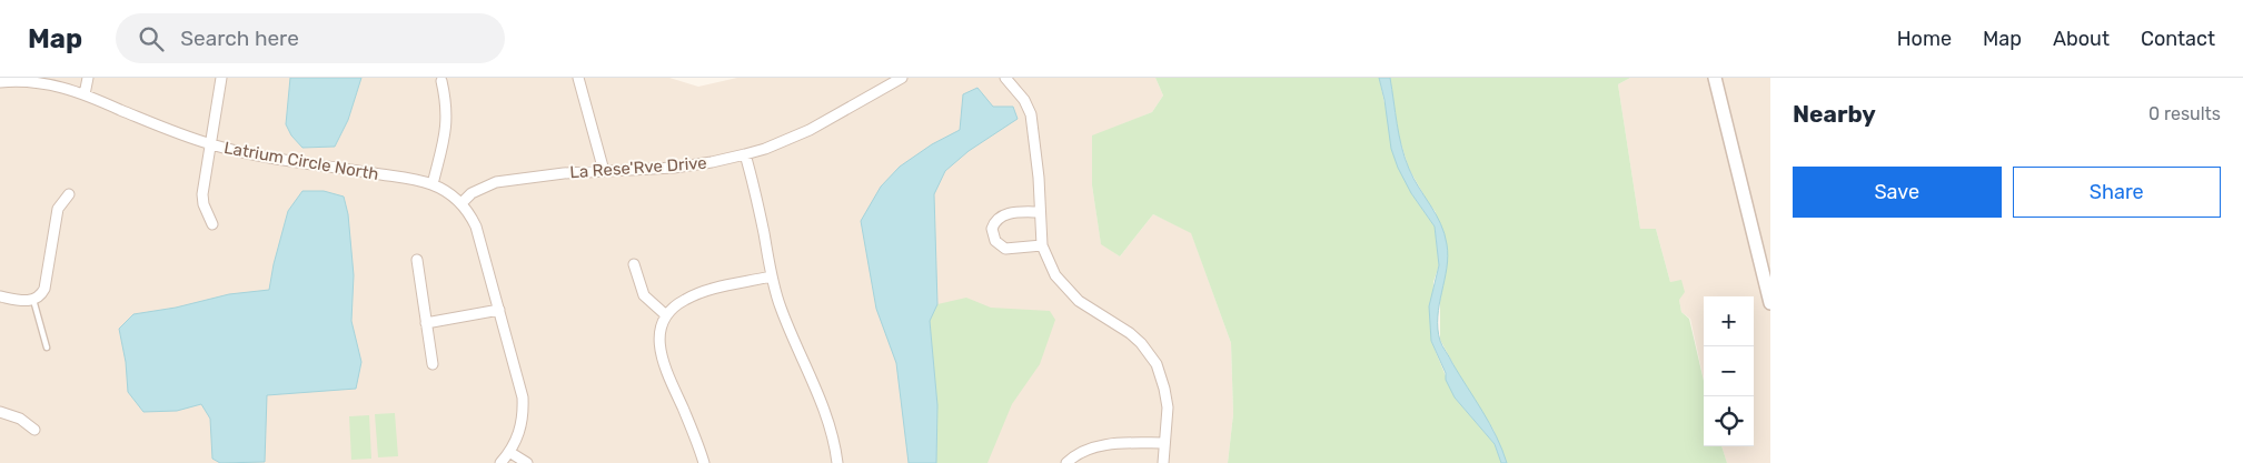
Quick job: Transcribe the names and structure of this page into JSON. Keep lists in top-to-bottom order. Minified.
{"streets":{"street":["Latrium Circle North","La Rese'Rve Drive"]},"crossings":[["Latrium Circle North","La Rese'Rve Drive"]],"page":{"header":"Map","search":"Search here","nav":["Home","Map","About","Contact"],"heading":["Nearby","0 results"],"buttons":["Save","Share"],"map_buttons":["+","−"]}}
